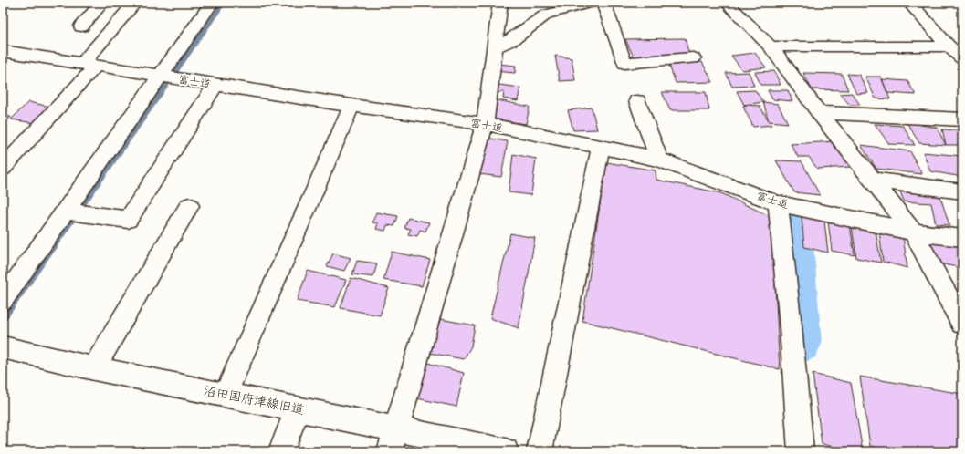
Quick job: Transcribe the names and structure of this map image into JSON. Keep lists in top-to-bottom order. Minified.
{"streets":{"street":["富士道","沼田国府津線旧道"]}}
